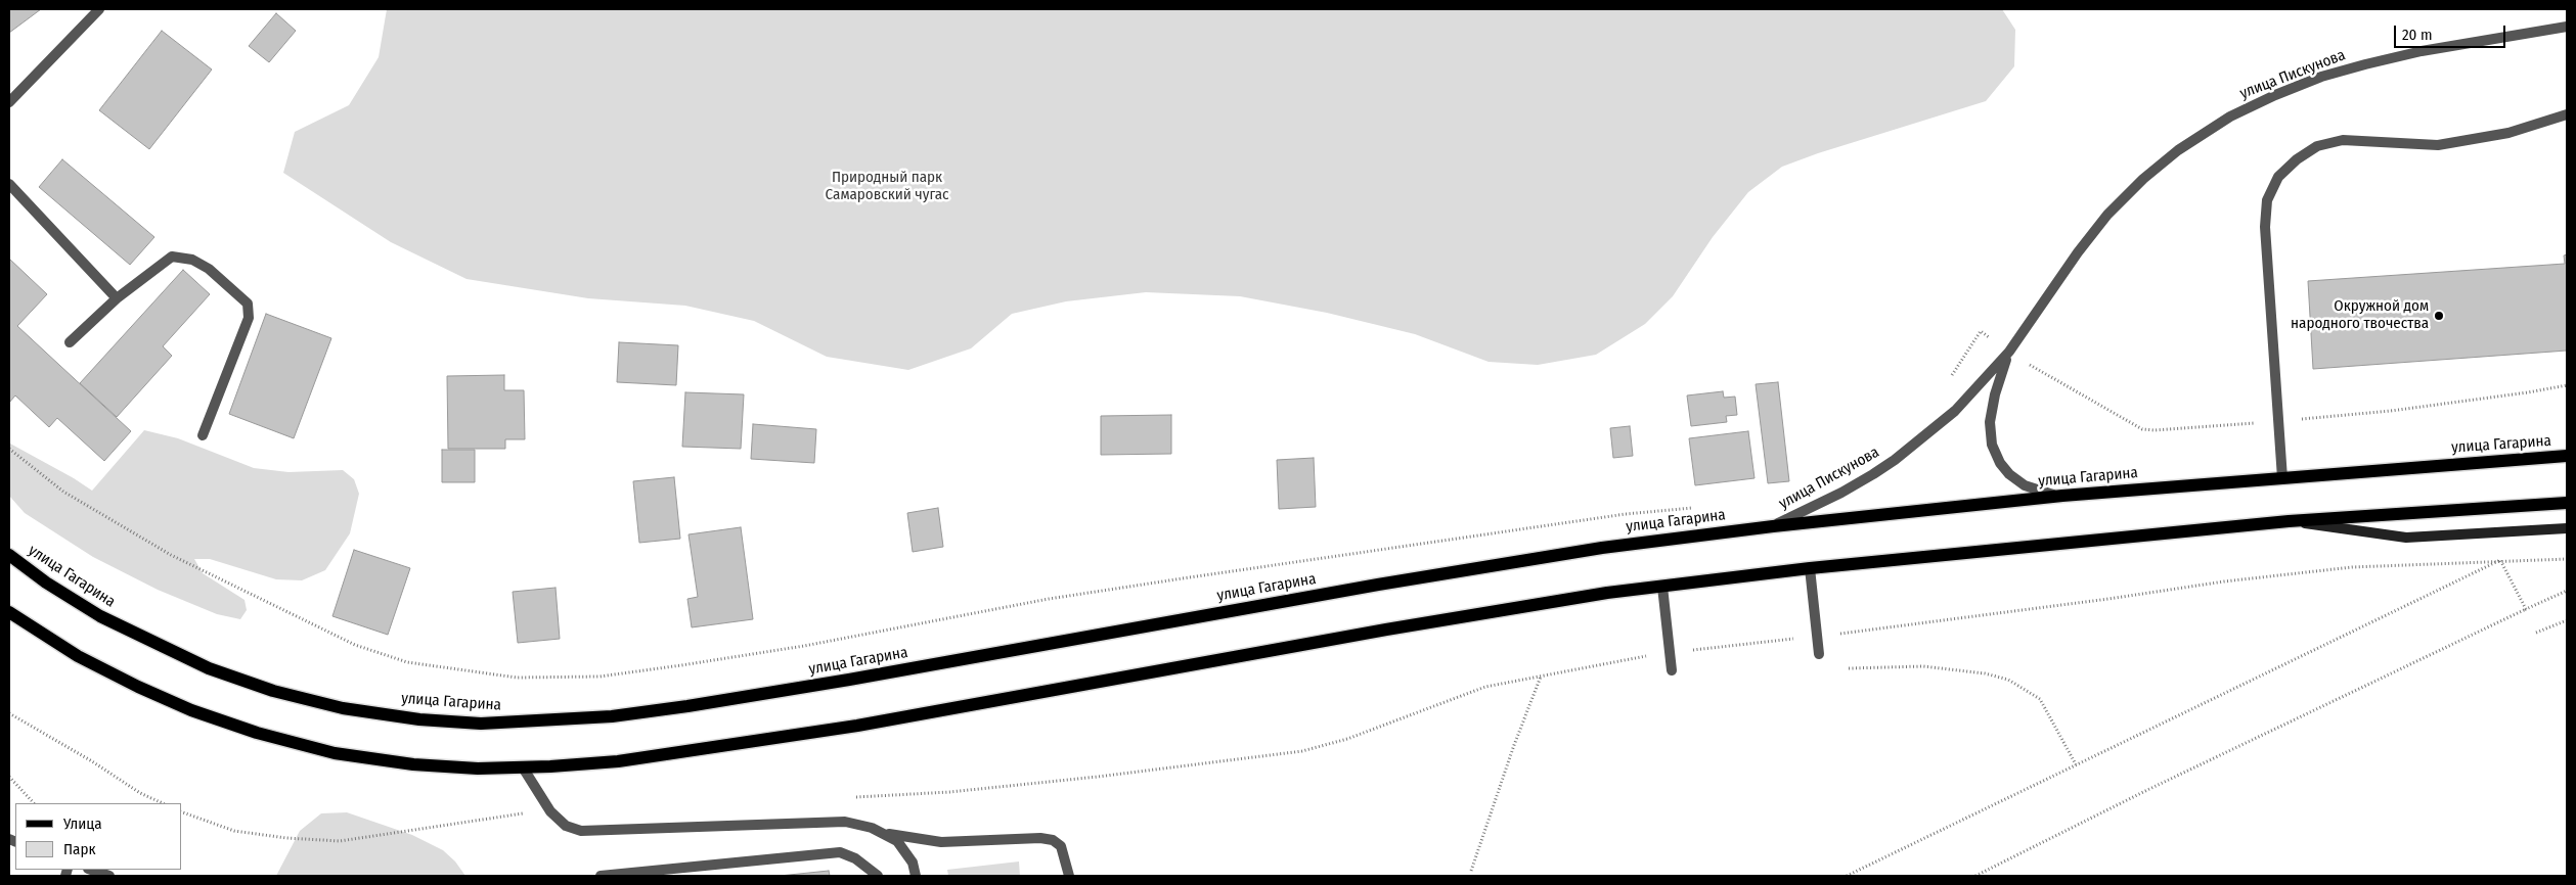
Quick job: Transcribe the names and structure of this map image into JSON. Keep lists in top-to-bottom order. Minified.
{"streets":{"main road":["улица Гагарина"],"street":["улица Пискунова"]},"crossings":[["улица Пискунова","улица Гагарина"]],"parks":["Природный парк Самаровский чугас"],"places":["Окружной дом народного твочества"],"legend":["Улица","Парк"],"scale_bar":"20 m"}
